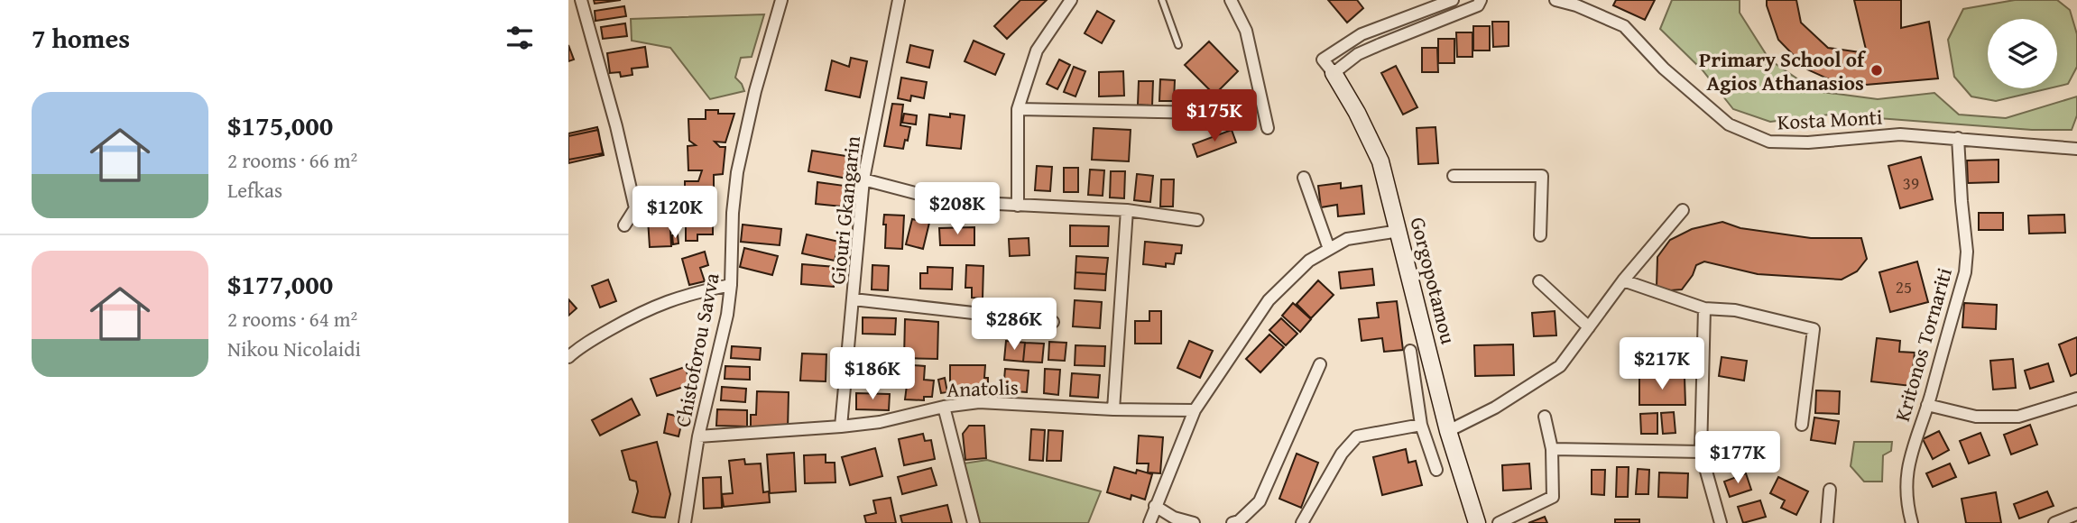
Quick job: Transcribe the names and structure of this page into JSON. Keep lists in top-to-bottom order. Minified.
{"streets":{"street":["Kosta Monti","Giouri Gkangarin","Gorgopotamou","Kritonos Tornariti","Chistoforou Savva","Anatolis"]},"crossings":[["Kosta Monti","Kritonos Tornariti"],["Giouri Gkangarin","Anatolis"],["Chistoforou Savva","Anatolis"]],"places":["Primary School of Agios Athanasios"],"house_numbers":["39","25"],"page":{"heading":"7 homes","list":[{"name":"$175,000","note":"2 rooms · 66 m² · Lefkas"},{"name":"$177,000","note":"2 rooms · 64 m² · Nikou Nicolaidi"}],"price":["$175K","$208K","$120K","$286K","$217K","$186K","$177K"]}}
